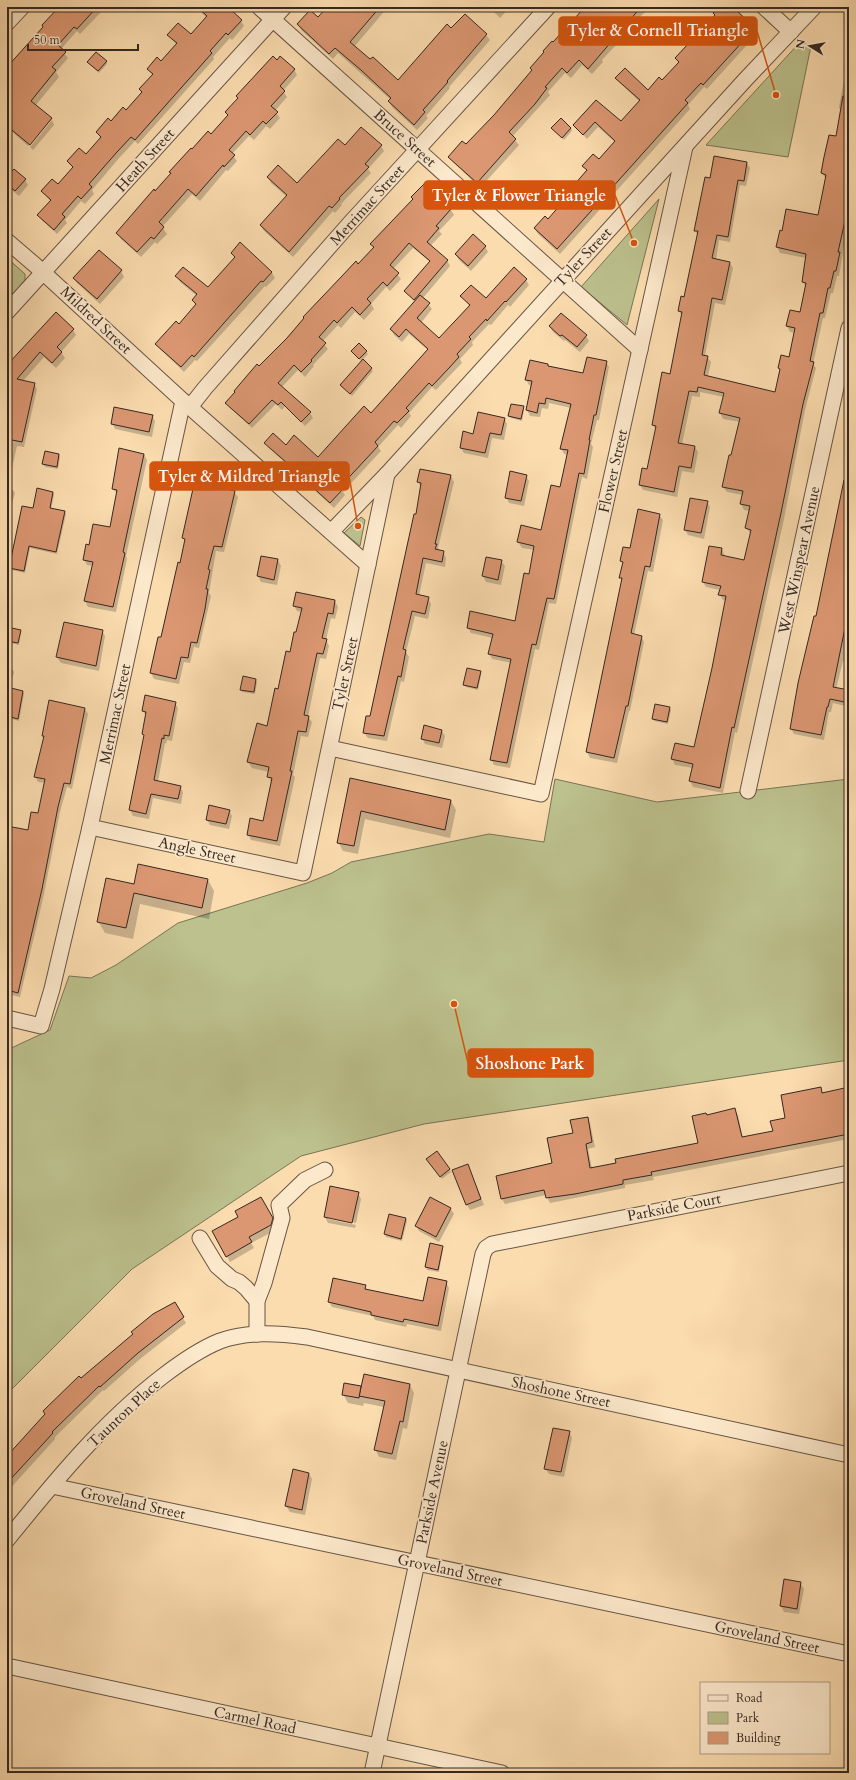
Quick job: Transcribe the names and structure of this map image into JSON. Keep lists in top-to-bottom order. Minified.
{"streets":{"street":["Bruce Street","Heath Street","Merrimac Street","Tyler Street","Mildred Street","Flower Street","West Winspear Avenue","Angle Street","Parkside Court","Shoshone Street","Taunton Place","Parkside Avenue","Groveland Street","Carmel Road"]},"crossings":[["Bruce Street","Heath Street"],["Bruce Street","Merrimac Street"],["Bruce Street","Tyler Street"],["Bruce Street","Flower Street"],["Heath Street","Mildred Street"],["Merrimac Street","Mildred Street"],["Merrimac Street","Angle Street"],["Tyler Street","Mildred Street"],["Tyler Street","Flower Street"],["Tyler Street","Angle Street"],["Parkside Court","Parkside Avenue"],["Shoshone Street","Taunton Place"],["Shoshone Street","Parkside Avenue"],["Taunton Place","Groveland Street"],["Parkside Avenue","Groveland Street"],["Parkside Avenue","Carmel Road"]],"places":["Tyler & Cornell Triangle","Tyler & Flower Triangle","Tyler & Mildred Triangle","Shoshone Park"],"legend":["Road","Park","Building"],"scale_bar":"50 m","north":"left"}
